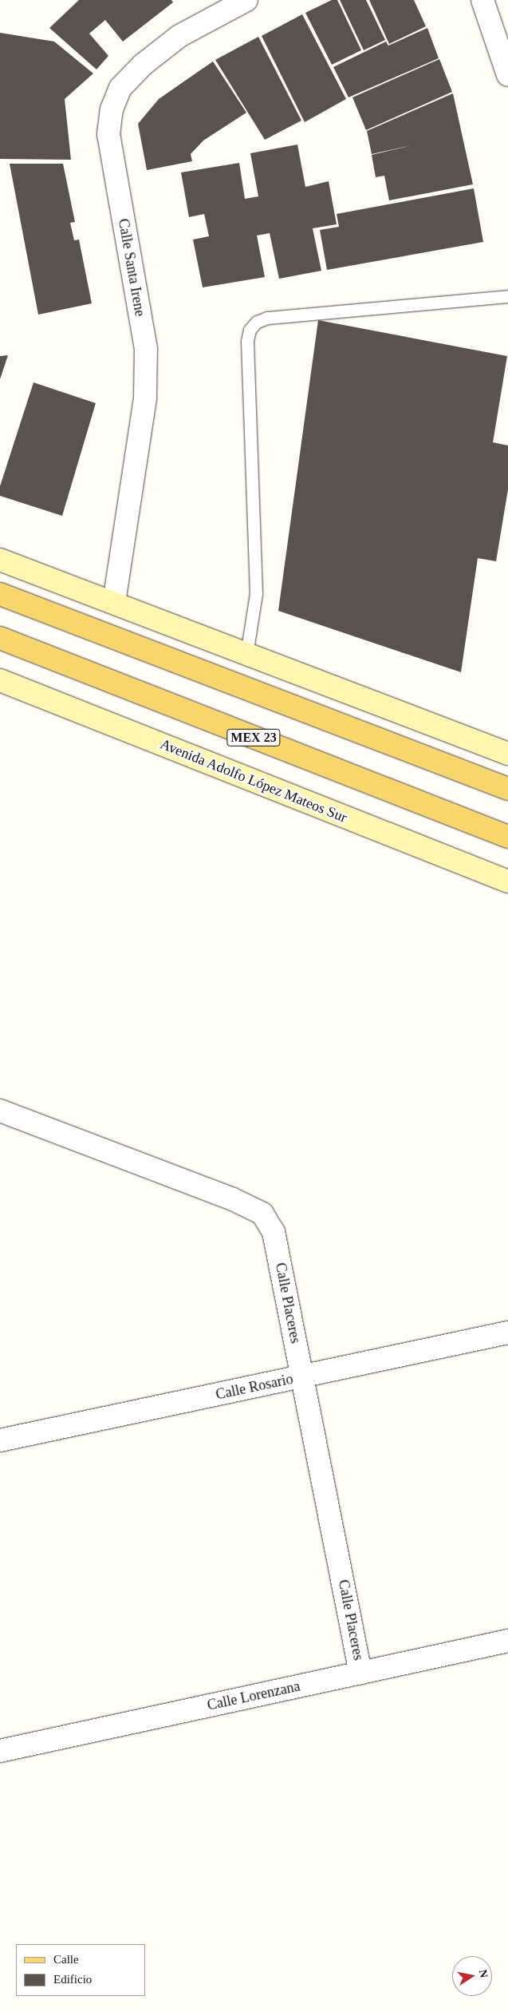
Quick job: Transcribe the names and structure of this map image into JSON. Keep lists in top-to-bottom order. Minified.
{"streets":{"main road":["MEX 23","Avenida Adolfo López Mateos Sur"],"street":["Calle Santa Irene","Calle Placeres","Calle Rosario","Calle Lorenzana"]},"crossings":[["Calle Placeres","Calle Rosario"],["Calle Placeres","Calle Lorenzana"]],"legend":["Calle","Edificio"],"north":"right"}
